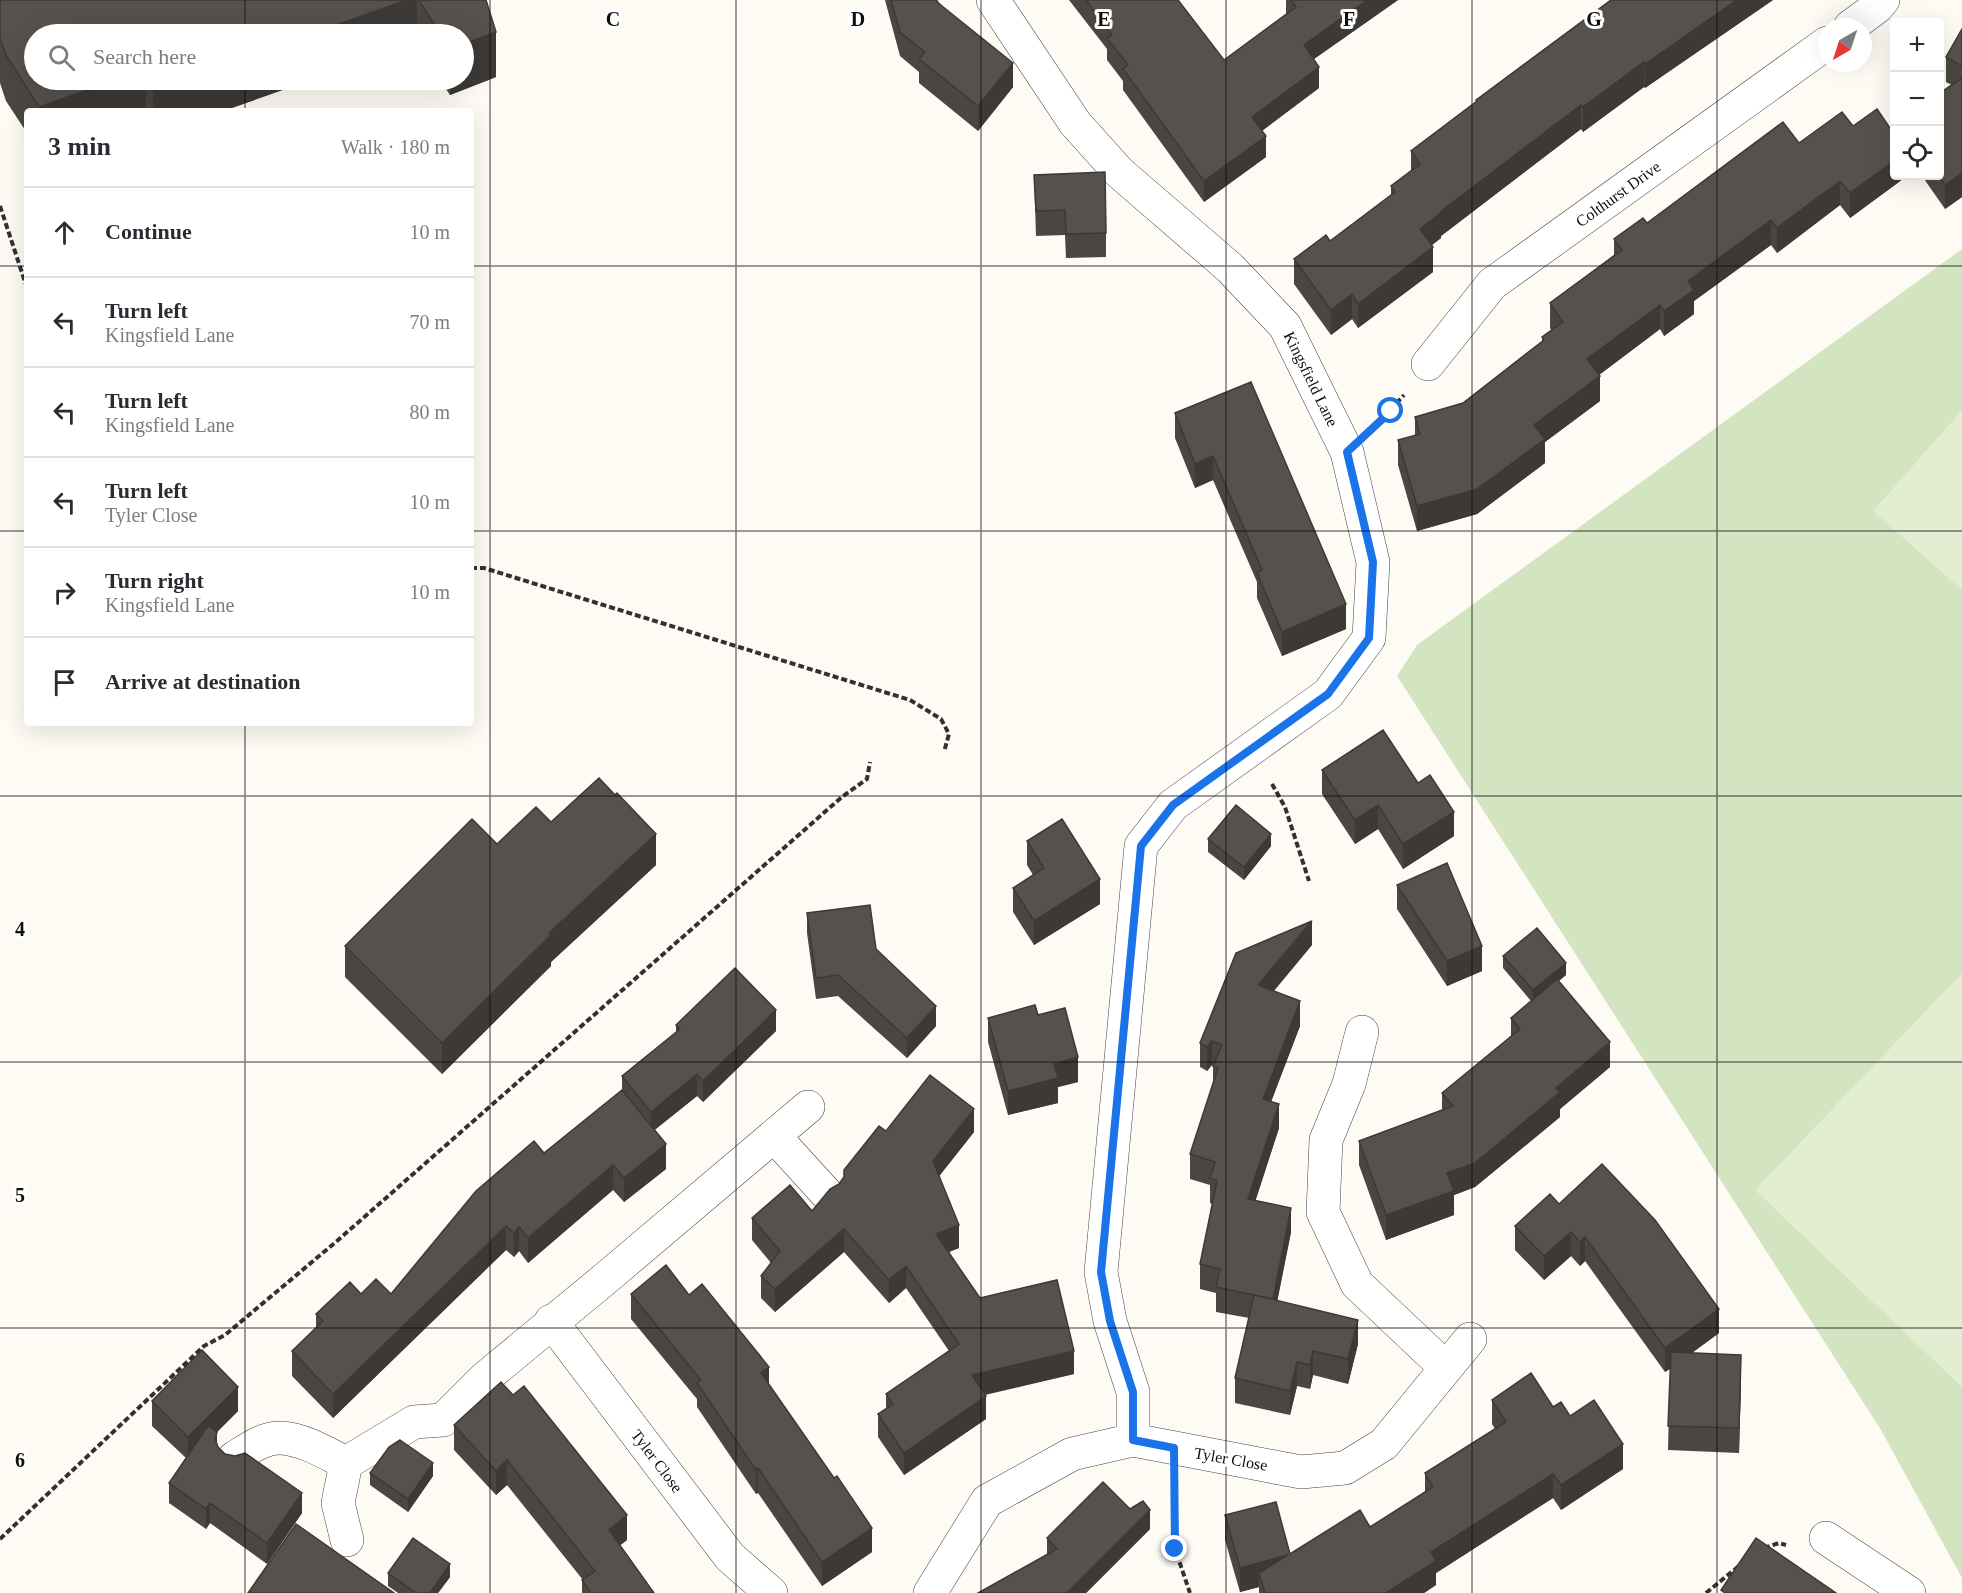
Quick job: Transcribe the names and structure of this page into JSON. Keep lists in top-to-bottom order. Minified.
{"streets":{"street":["Colthurst Drive","Kingsfield Lane","Tyler Close"]},"crossings":[["Kingsfield Lane","Tyler Close"]],"north":"bottom left","page":{"map_buttons":["+","−"],"search":"Search here","heading":["3 min","Walk · 180 m"],"list":[["Continue","10 m"],["Turn left","Kingsfield Lane","70 m"],["Turn left","Kingsfield Lane","80 m"],["Turn left","Tyler Close","10 m"],["Turn right","Kingsfield Lane","10 m"],"Arrive at destination"]},"grid":{"columns":["C","D","E","F","G"],"rows":["4","5","6"]}}
